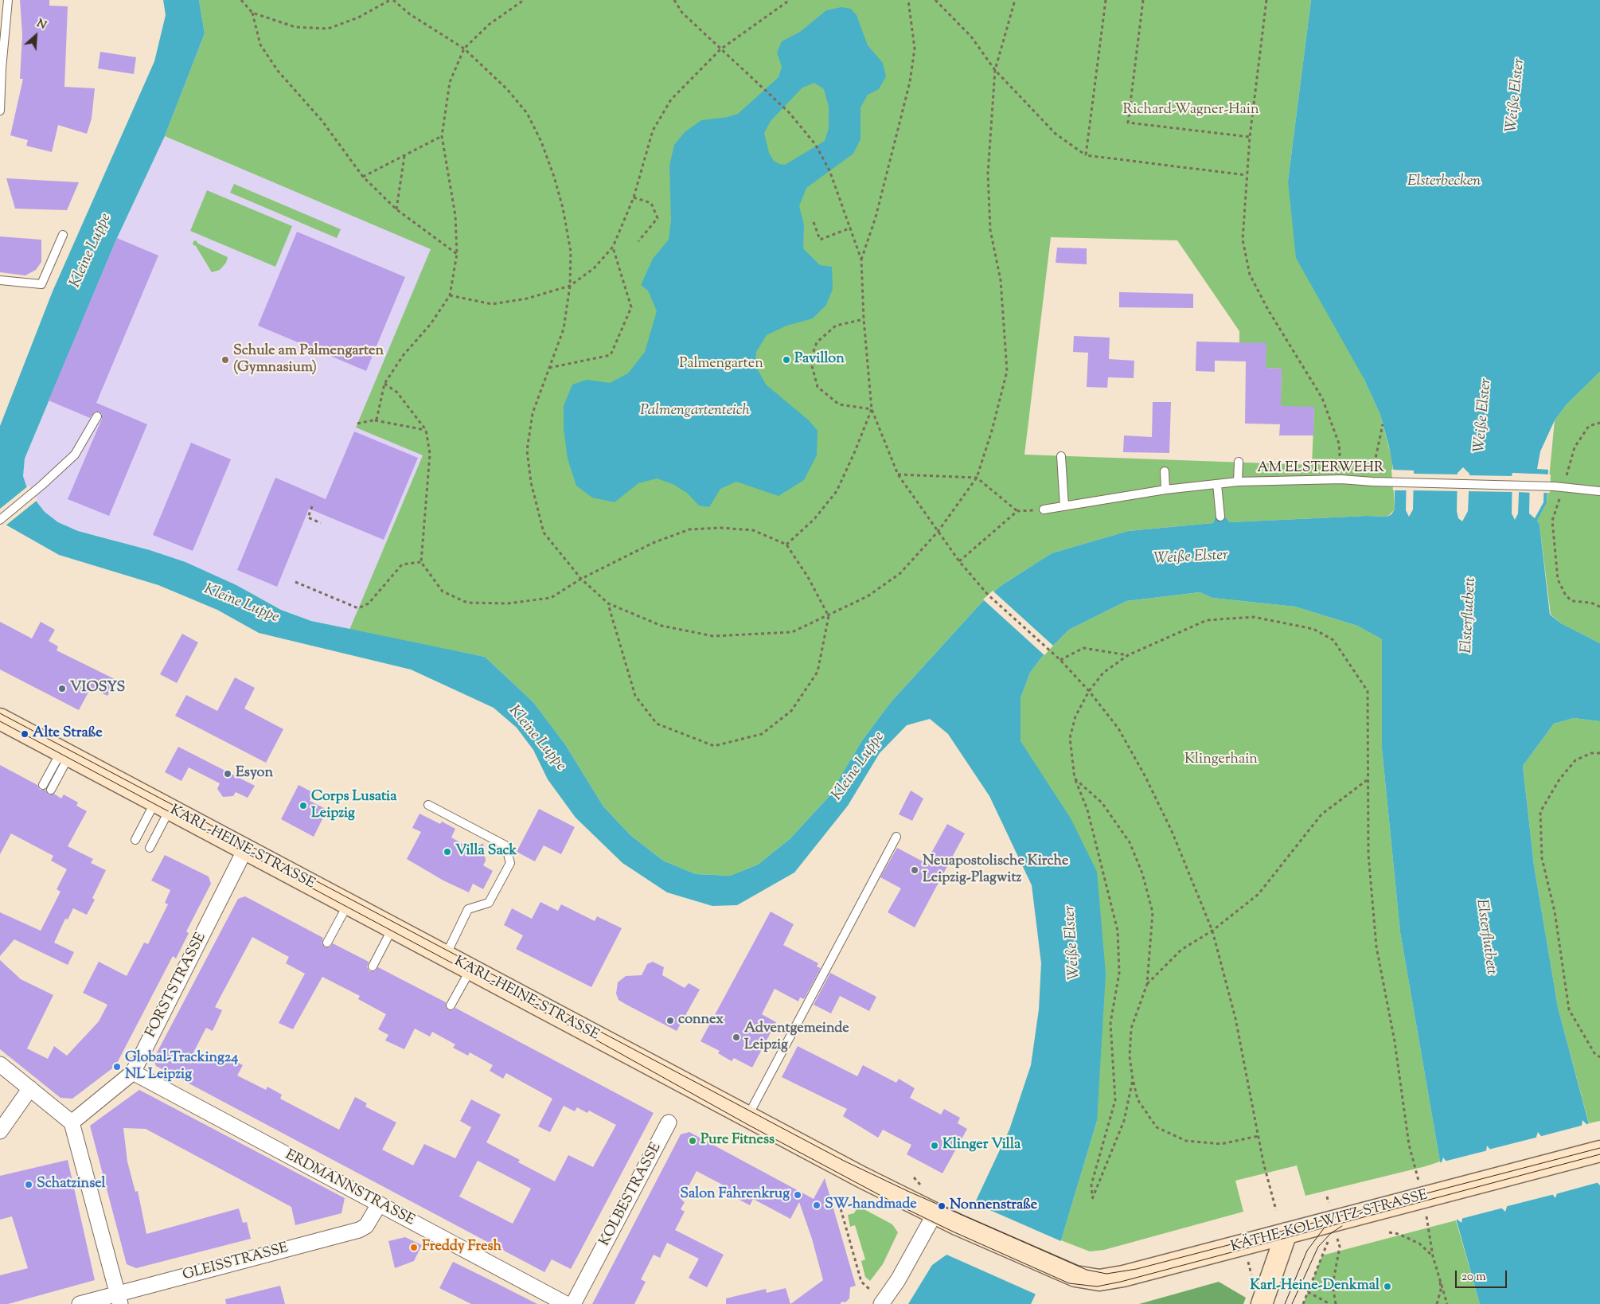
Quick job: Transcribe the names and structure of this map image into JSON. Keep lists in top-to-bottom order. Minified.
{"streets":{"main road":["KARL-HEINE-STRASSE","KÄTHE-KOLLWITZ-STRASSE"],"street":["FORSTSTRASSE","ERDMANNSTRASSE","KOLBESTRASSE","GLEISSTRASSE"],"lane":["AM ELSTERWEHR"]},"crossings":[["KARL-HEINE-STRASSE","FORSTSTRASSE"],["KARL-HEINE-STRASSE","KÄTHE-KOLLWITZ-STRASSE"],["FORSTSTRASSE","ERDMANNSTRASSE"],["ERDMANNSTRASSE","GLEISSTRASSE"]],"water":["Weiße Elster","Elsterbecken","Kleine Luppe","Palmengartenteich","Elsterflutbett"],"parks":["Richard-Wagner-Hain","Palmengarten","Klingerhain"],"places":["Schule am Palmengarten (Gymnasium)","Pavillon","VIOSYS","Alte Straße","Esyon","Corps Lusatia Leipzig","Villa Sack","Neuapostolische Kirche Leipzig-Plagwitz","connex","Adventgemeinde Leipzig","Global-Tracking24 NL Leipzig","Pure Fitness","Klinger Villa","Schatzinsel","Salon Fahrenkrug","SW-handmade","Nonnenstraße","Freddy Fresh","Karl-Heine-Denkmal"],"scale_bar":"20 m","north":"top right"}
